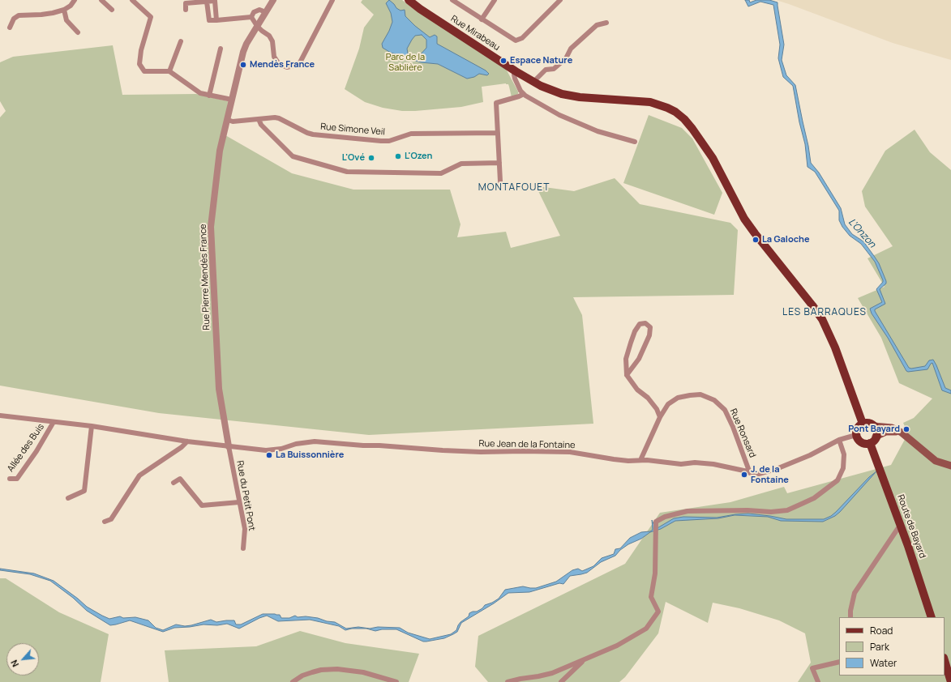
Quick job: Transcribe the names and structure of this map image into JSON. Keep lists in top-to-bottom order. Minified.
{"streets":{"main road":["Rue Mirabeau","Route de Bayard"],"street":["Rue Simone Veil","Rue Pierre Mendès France","Rue Ronsard","Rue Jean de la Fontaine","Allée des Buis","Rue du Petit Pont"]},"crossings":[["Rue Mirabeau","Rue Jean de la Fontaine"],["Rue Mirabeau","Route de Bayard"],["Rue Simone Veil","Rue Pierre Mendès France"],["Rue Pierre Mendès France","Rue Jean de la Fontaine"],["Rue Pierre Mendès France","Rue du Petit Pont"],["Rue Ronsard","Rue Jean de la Fontaine"],["Rue Jean de la Fontaine","Allée des Buis"],["Rue Jean de la Fontaine","Rue du Petit Pont"],["Rue Jean de la Fontaine","Route de Bayard"]],"districts":["MONTAFOUET","LES BARRAQUES"],"water":["L'Onzon"],"parks":["Parc de la Sablière"],"places":["Espace Nature","Mendès France","L'Ozen","L'Ové","La Galoche","Pont Bayard","La Buissonnière","J. de la Fontaine"],"legend":["Road","Park","Water"],"north":"bottom left"}
